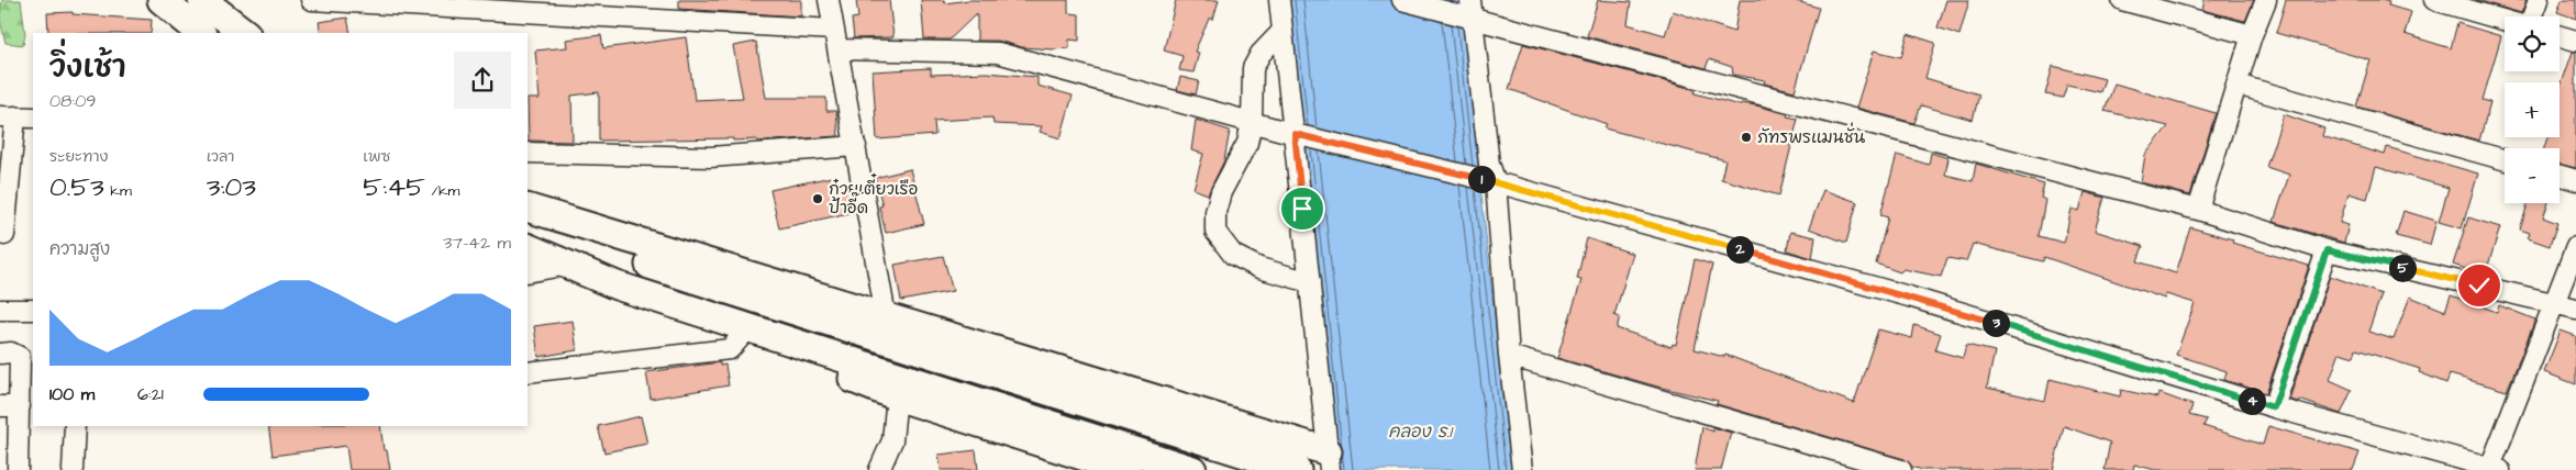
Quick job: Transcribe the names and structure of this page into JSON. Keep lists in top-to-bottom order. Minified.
{"water":["คลอง ร.1"],"places":["ภัทรพรแมนชั่น","ก๋วยเตี๋ยวเรือ ป้าอี๊ด"],"page":{"map_buttons":["+","−"],"heading":["วิ่งเช้า","08:09"],"stats":[["ระยะทาง","0.53 km"],["เวลา","3:03"],["เพซ","5:45 /km"]],"pins":["1","2","5","3","4"],"chart":["ความสูง","37–42 m"],"list":[{"name":"100 m","note":"6:21"}]}}
